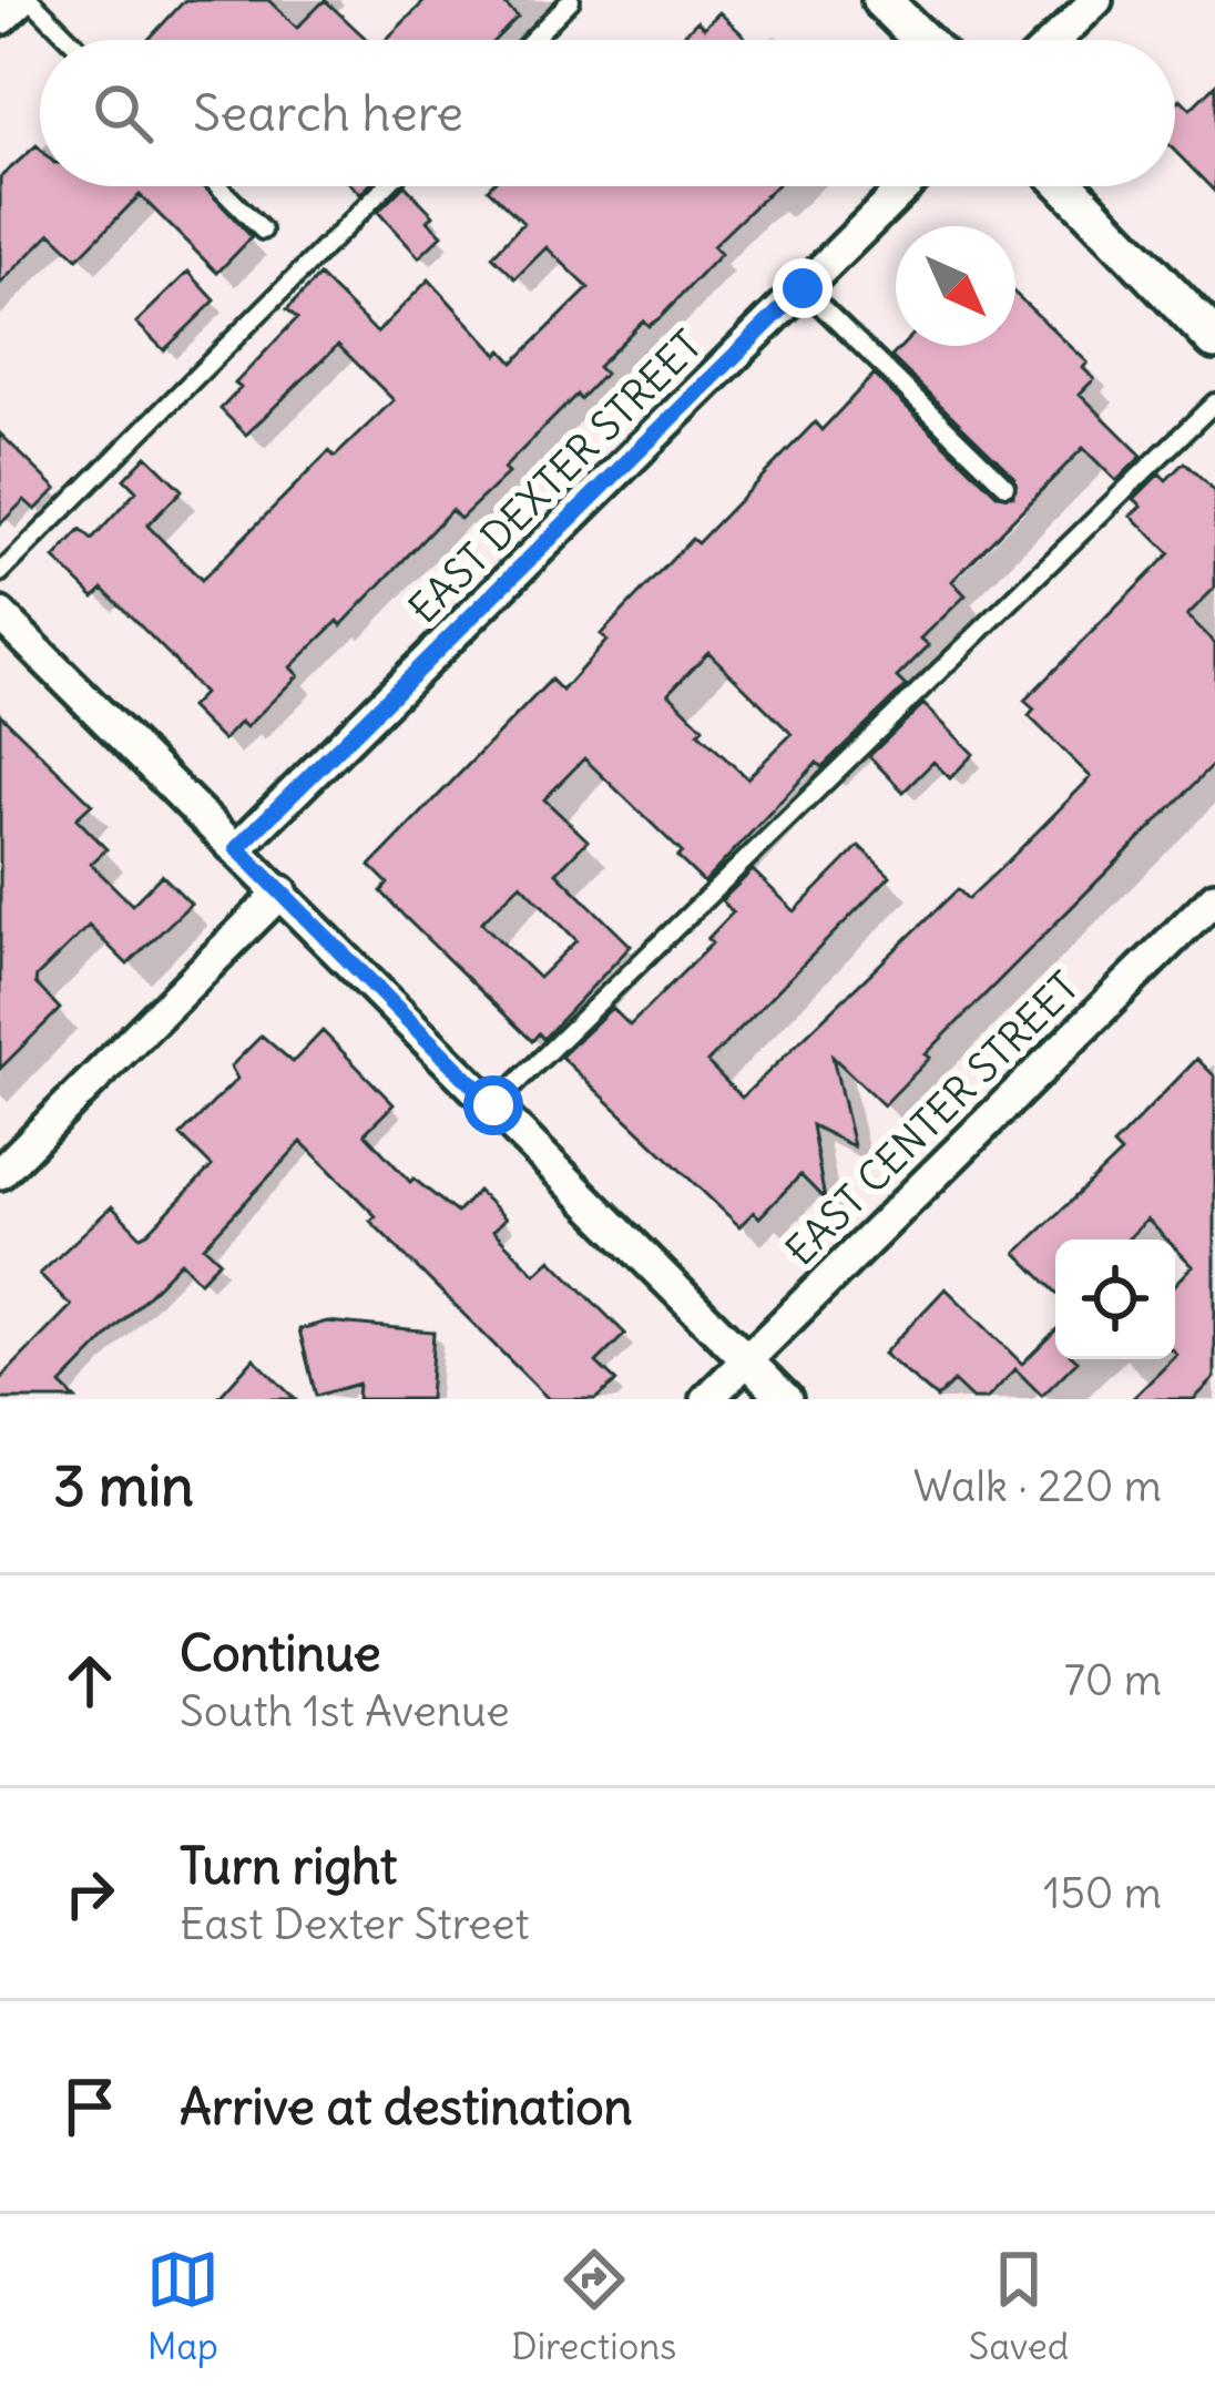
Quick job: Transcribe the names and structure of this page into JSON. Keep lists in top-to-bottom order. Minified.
{"streets":{"street":["EAST DEXTER STREET","EAST CENTER STREET"]},"north":"bottom right","page":{"search":"Search here","heading":["3 min","Walk · 220 m"],"list":[["Continue","South 1st Avenue","70 m"],["Turn right","East Dexter Street","150 m"],"Arrive at destination"],"nav":["Map","Directions","Saved"]}}
